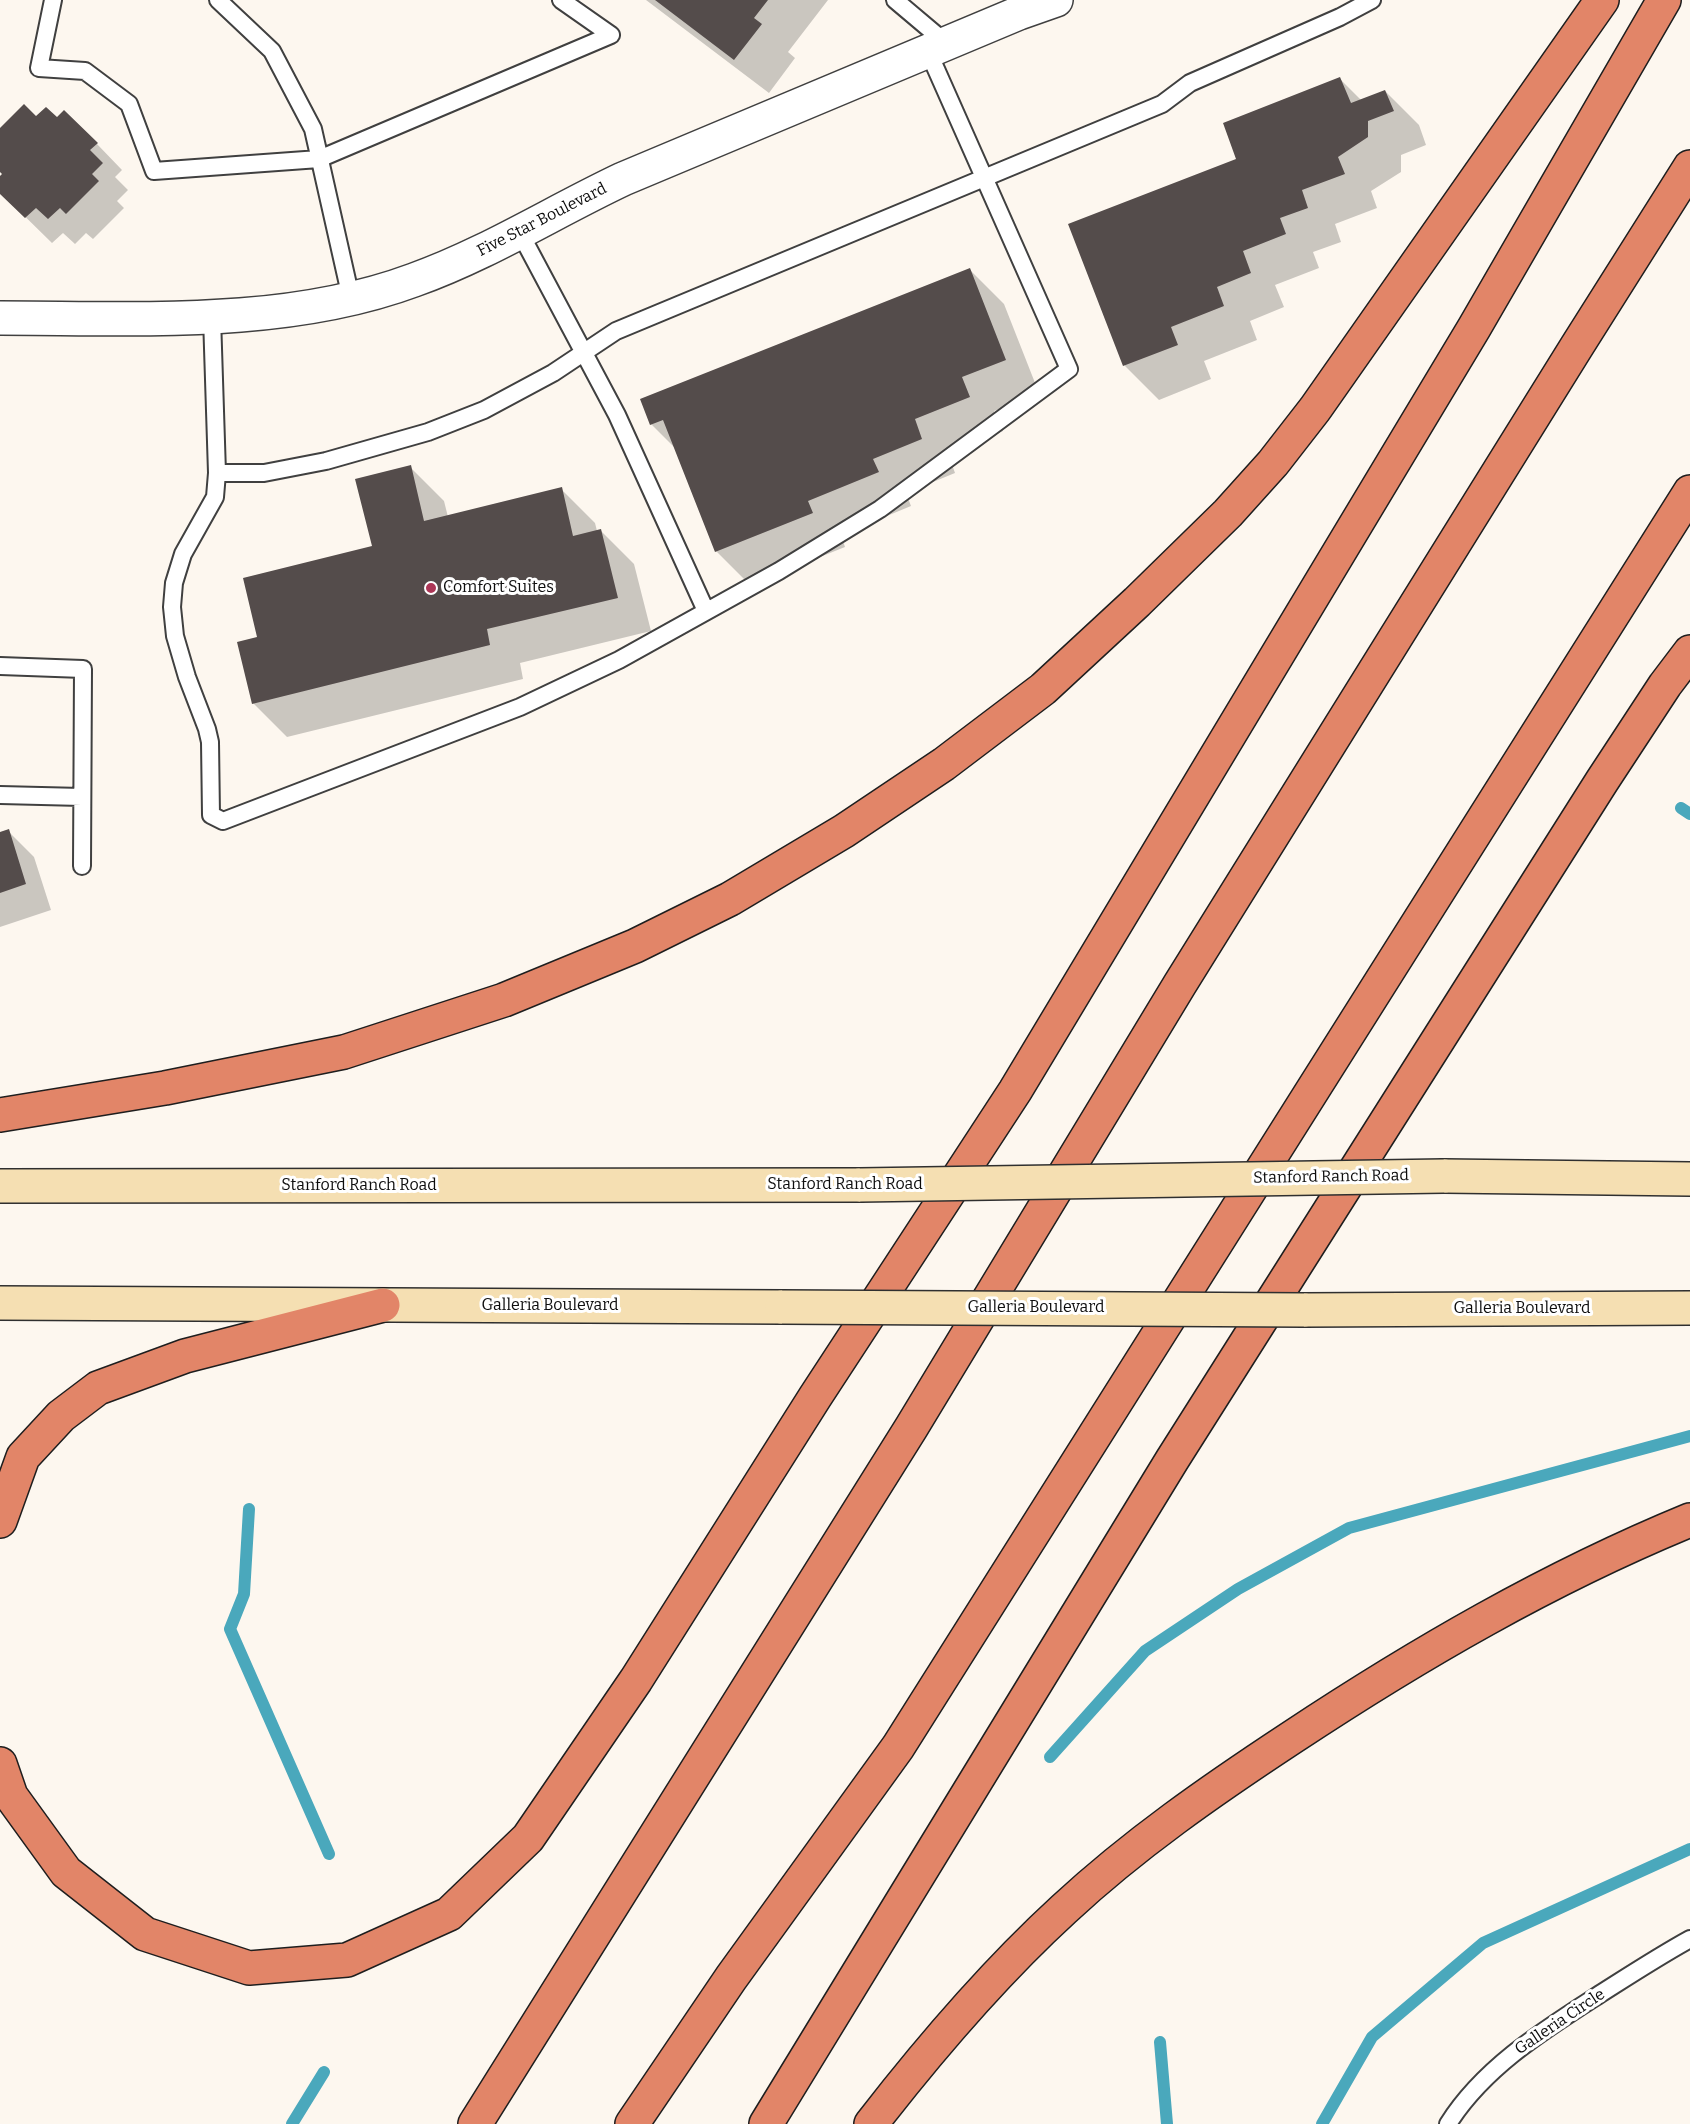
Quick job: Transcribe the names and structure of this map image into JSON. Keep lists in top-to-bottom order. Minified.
{"streets":{"main road":["Stanford Ranch Road","Galleria Boulevard"],"street":["Five Star Boulevard"],"lane":["Galleria Circle"]},"places":["Comfort Suites"]}
